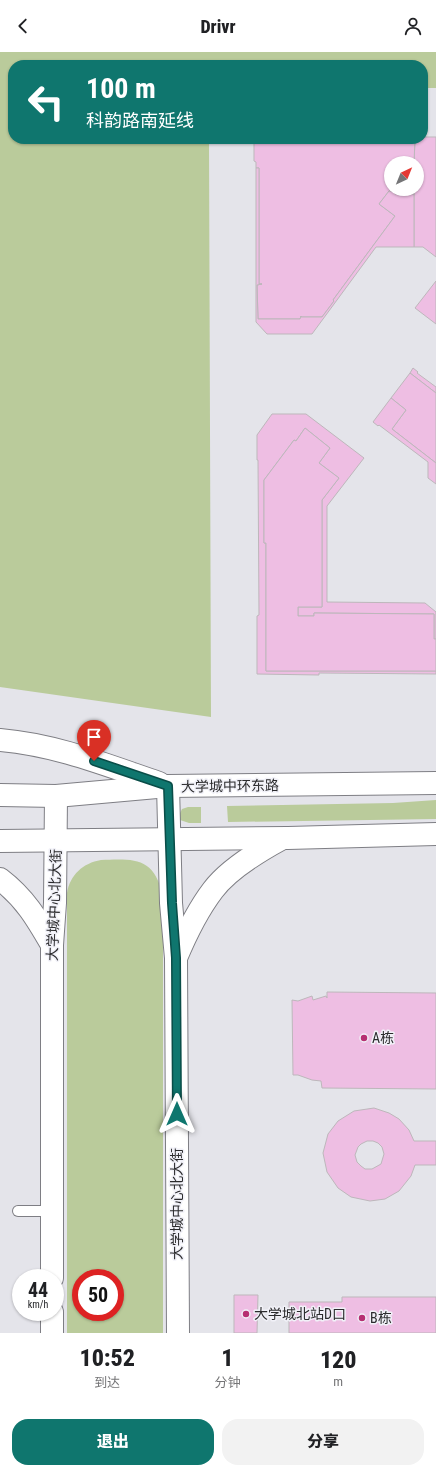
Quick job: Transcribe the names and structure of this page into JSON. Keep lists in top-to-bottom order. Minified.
{"streets":{"main road":["大学城中环东路","大学城中心北大街"]},"crossings":[["大学城中环东路","大学城中心北大街"]],"places":["A栋","大学城北站D口","B栋"],"north":"top right","page":{"header":"Drivr","turn":["100 m","科韵路南延线"],"speed":"44 km/h","limit":"50","eta":["10:52","到达","1","分钟","120","m"],"buttons":["退出","分享"]}}
